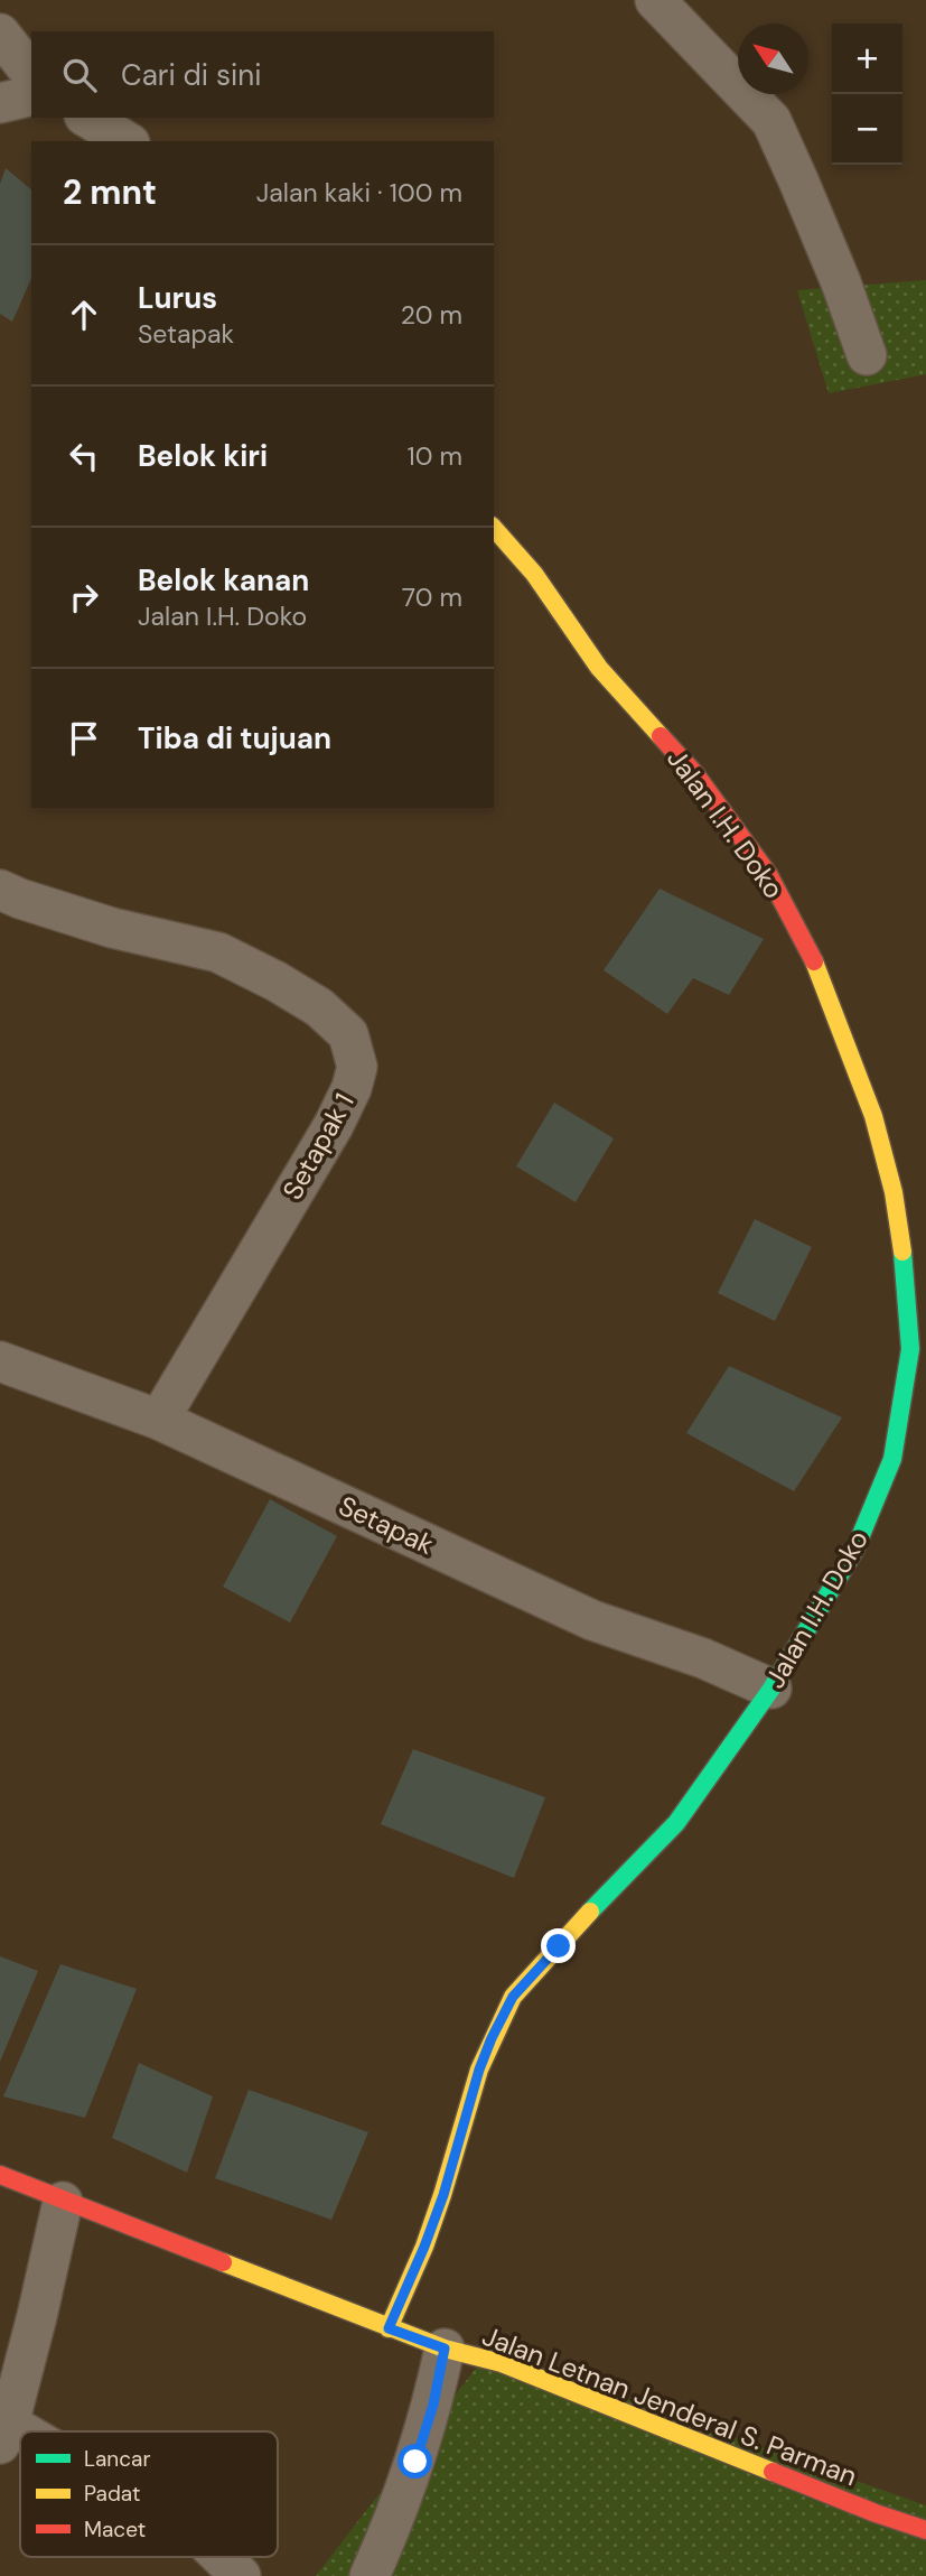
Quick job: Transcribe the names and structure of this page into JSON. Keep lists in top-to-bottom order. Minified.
{"streets":{"street":["Jalan I.H. Doko","Setapak 1","Setapak","Jalan Letnan Jenderal S. Parman"]},"crossings":[["Jalan I.H. Doko","Setapak"],["Jalan I.H. Doko","Jalan Letnan Jenderal S. Parman"],["Setapak 1","Setapak"]],"legend":["Lancar","Padat","Macet"],"north":"top left","page":{"map_buttons":["+","−"],"search":"Cari di sini","heading":["2 mnt","Jalan kaki · 100 m"],"list":[["Lurus","Setapak","20 m"],["Belok kiri","10 m"],["Belok kanan","Jalan I.H. Doko","70 m"],"Tiba di tujuan"]}}
